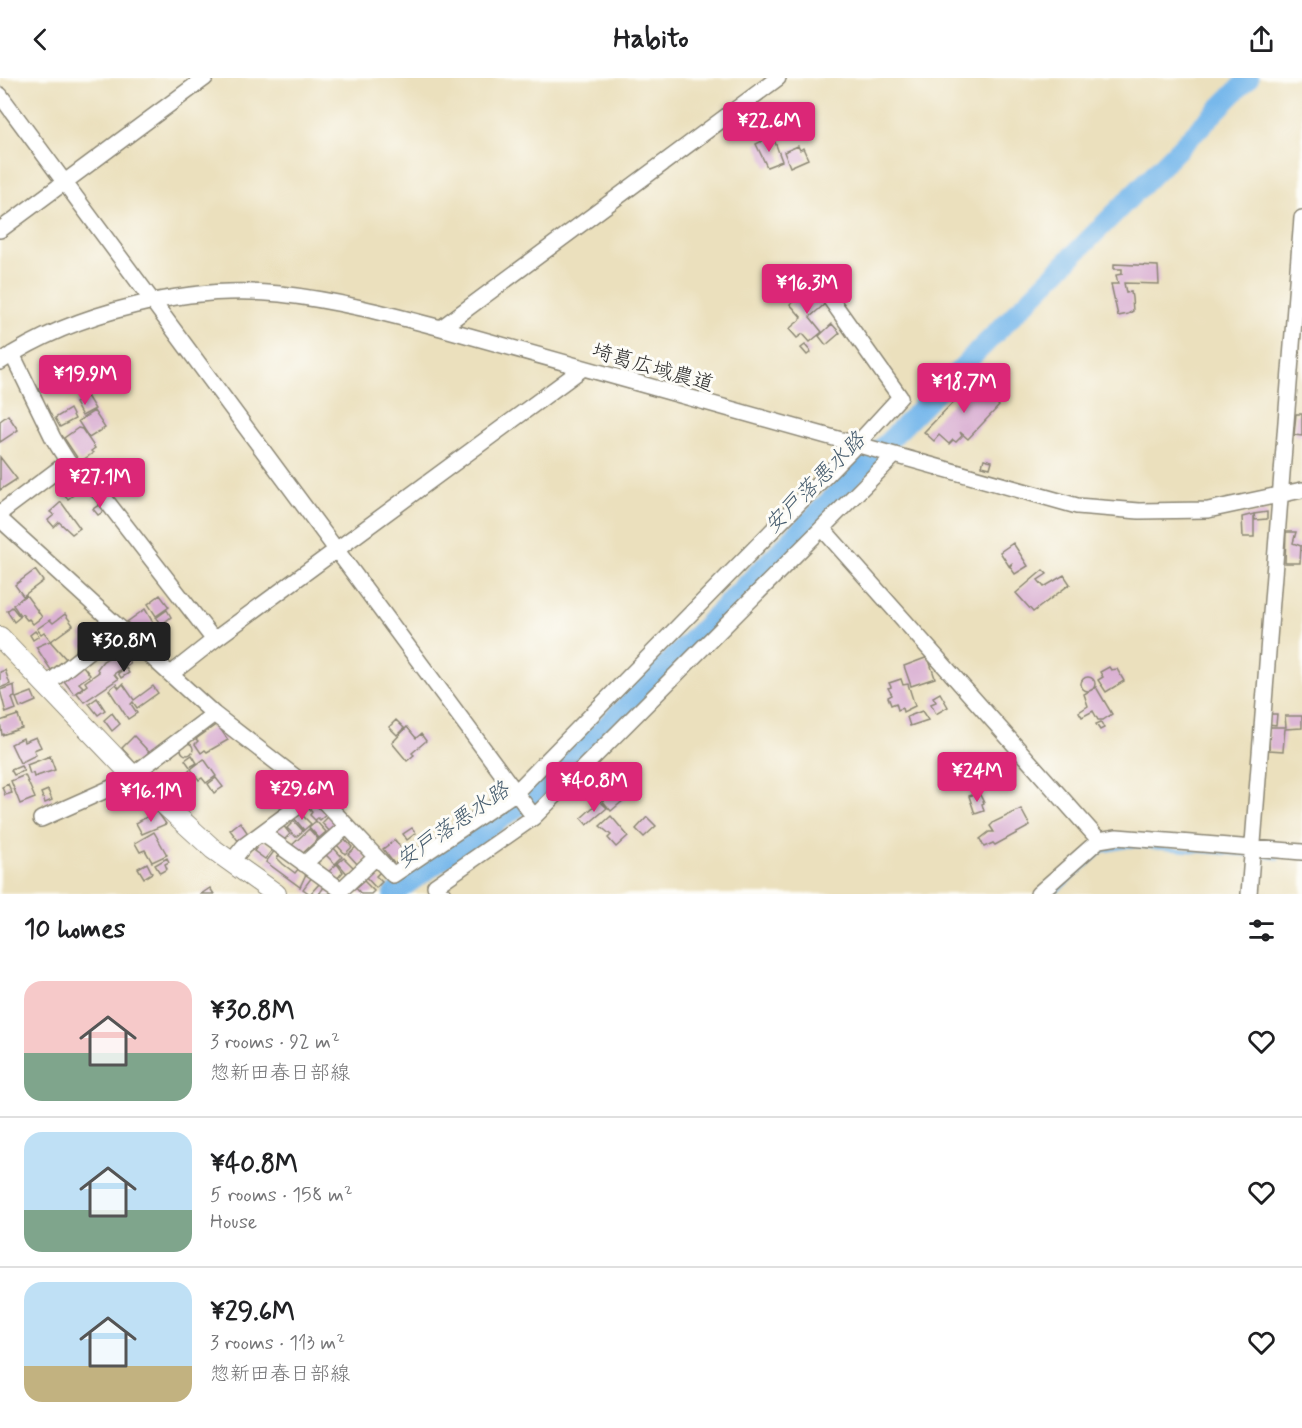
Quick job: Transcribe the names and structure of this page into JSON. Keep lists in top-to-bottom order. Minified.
{"streets":{"street":["埼葛広域農道"]},"water":["安戸落悪水路"],"page":{"header":"Habito","price":["¥22.6M","¥16.3M","¥19.9M","¥18.7M","¥27.1M","¥30.8M","¥24M","¥40.8M","¥29.6M","¥16.1M"],"heading":"10 homes","list":[{"name":"¥30.8M","note":"3 rooms · 92 m² · 惣新田春日部線"},{"name":"¥40.8M","note":"5 rooms · 158 m² · House"},{"name":"¥29.6M","note":"3 rooms · 113 m² · 惣新田春日部線"}]}}
